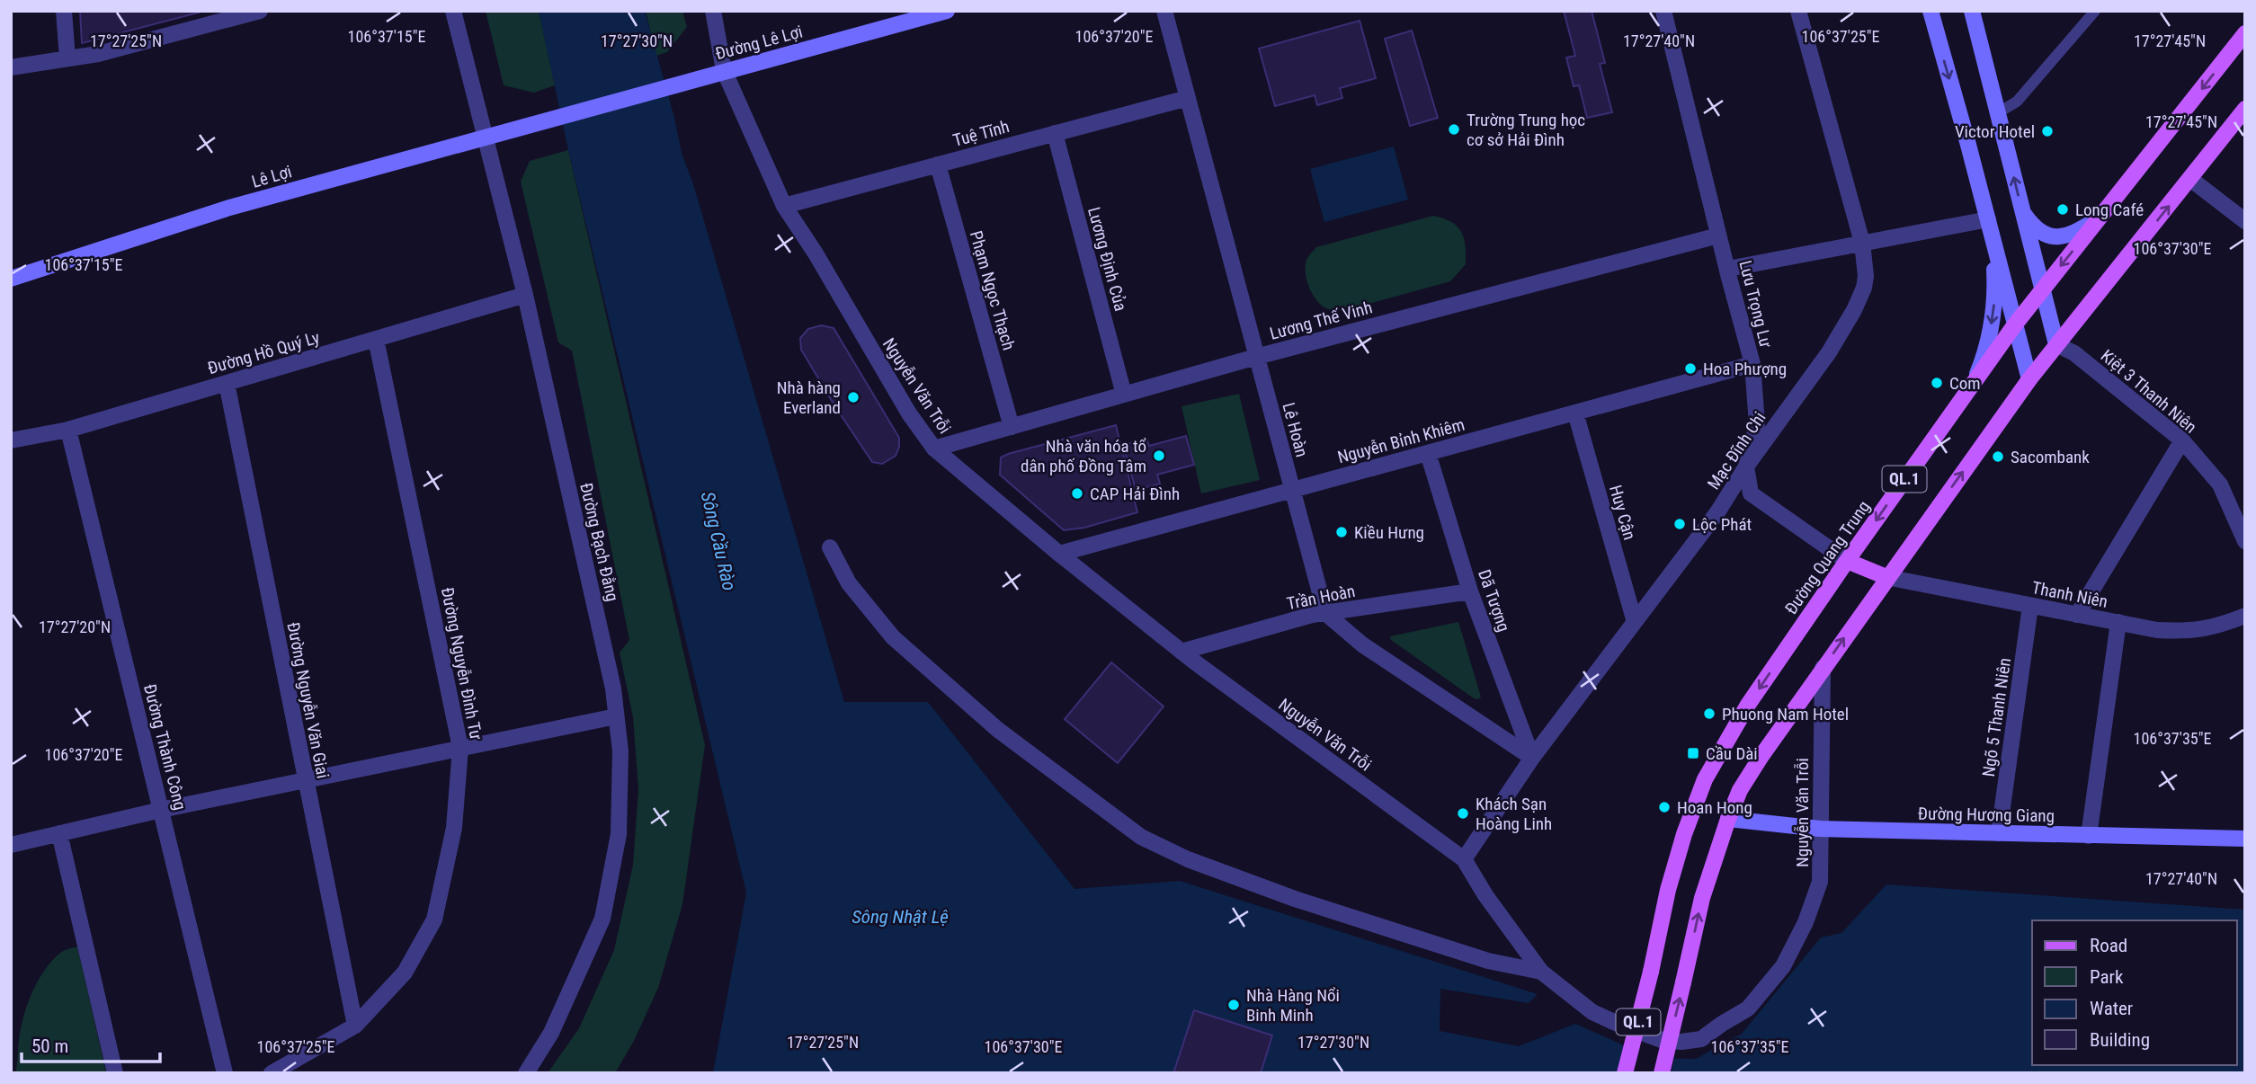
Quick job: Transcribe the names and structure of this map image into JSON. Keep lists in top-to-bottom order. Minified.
{"streets":{"main road":["Đường Lê Lợi","Lê Lợi","QL.1","Đường Quang Trung","Đường Hương Giang"],"street":["Tuệ Tĩnh","Lương Định Của","Phạm Ngọc Thạch","Lưu Trọng Lư","Lương Thế Vinh","Đường Hồ Quý Ly","Nguyễn Văn Trỗi","Kiệt 3 Thanh Niên","Lê Hoàn","Nguyễn Bỉnh Khiêm","Mạc Đĩnh Chi","Huy Cận","Đường Bạch Đằng","Thanh Niên","Trần Hoàn","Dã Tượng","Đường Nguyễn Đình Tư","Đường Nguyễn Văn Giai","Ngõ 5 Thanh Niên","Đường Thành Công"]},"crossings":[["Đường Lê Lợi","Lê Lợi"],["Đường Lê Lợi","Nguyễn Văn Trỗi"],["Tuệ Tĩnh","Lương Định Của"],["Tuệ Tĩnh","Phạm Ngọc Thạch"],["Tuệ Tĩnh","Nguyễn Văn Trỗi"],["Tuệ Tĩnh","Lê Hoàn"],["Lê Lợi","Đường Bạch Đằng"],["Lương Định Của","Lương Thế Vinh"],["Phạm Ngọc Thạch","Lương Thế Vinh"],["Lưu Trọng Lư","Lương Thế Vinh"],["Lưu Trọng Lư","Nguyễn Bỉnh Khiêm"],["Lưu Trọng Lư","Mạc Đĩnh Chi"],["Lưu Trọng Lư","Đường Quang Trung"],["Lương Thế Vinh","Nguyễn Văn Trỗi"],["Lương Thế Vinh","Lê Hoàn"],["Đường Hồ Quý Ly","Đường Bạch Đằng"],["Đường Hồ Quý Ly","Đường Nguyễn Đình Tư"],["Đường Hồ Quý Ly","Đường Nguyễn Văn Giai"],["Đường Hồ Quý Ly","Đường Thành Công"],["Nguyễn Văn Trỗi","Nguyễn Bỉnh Khiêm"],["Nguyễn Văn Trỗi","Mạc Đĩnh Chi"],["Nguyễn Văn Trỗi","QL.1"],["Nguyễn Văn Trỗi","Trần Hoàn"],["Nguyễn Văn Trỗi","Đường Hương Giang"],["Kiệt 3 Thanh Niên","QL.1"],["Lê Hoàn","Nguyễn Bỉnh Khiêm"],["Lê Hoàn","Trần Hoàn"],["Nguyễn Bỉnh Khiêm","Huy Cận"],["Nguyễn Bỉnh Khiêm","Dã Tượng"],["Mạc Đĩnh Chi","Huy Cận"],["Mạc Đĩnh Chi","Dã Tượng"],["QL.1","Thanh Niên"],["QL.1","Đường Hương Giang"],["Thanh Niên","Ngõ 5 Thanh Niên"],["Trần Hoàn","Dã Tượng"],["Đường Nguyễn Đình Tư","Đường Nguyễn Văn Giai"],["Ngõ 5 Thanh Niên","Đường Hương Giang"]],"water":["Sông Cầu Rào","Sông Nhật Lệ"],"places":{"other":["Trường Trung học cơ sở Hải Đình","Victor Hotel","Long Café","Hoa Phượng","Com","Nhà hàng Everland","Nhà văn hóa tổ dân phố Đồng Tâm","Sacombank","CAP Hải Đình","Lộc Phát","Kiều Hưng","Phuong Nam Hotel","Hoan Hong","Khách Sạn Hoàng Linh","Nhà Hàng Nổi Binh Minh"],"transit":["Cầu Dài"]},"legend":["Road","Park","Water","Building"],"scale_bar":"50 m","coordinates":["106°37'15\"E","106°37'20\"E","106°37'25\"E","17°27'45\"N","17°27'25\"N","17°27'30\"N","17°27'40\"N","106°37'30\"E","17°27'20\"N","106°37'35\"E"]}
